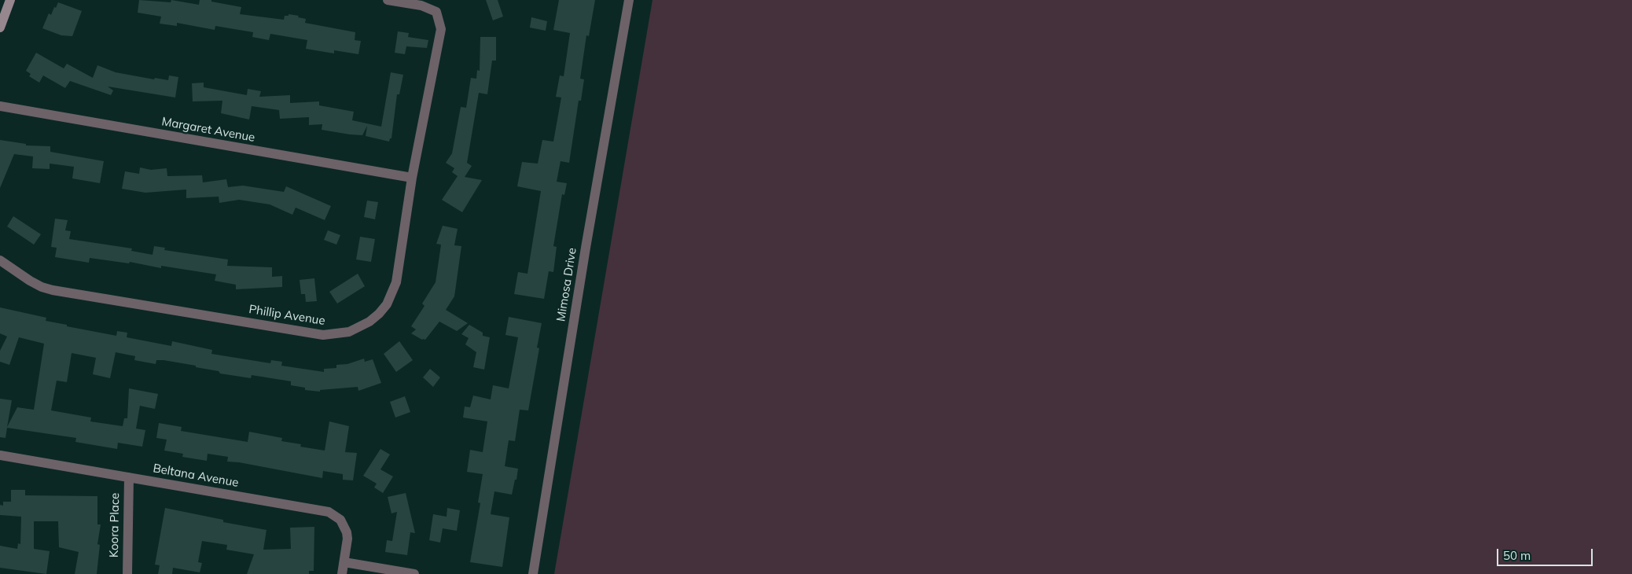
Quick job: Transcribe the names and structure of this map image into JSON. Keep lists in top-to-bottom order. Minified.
{"streets":{"street":["Margaret Avenue","Mimosa Drive","Phillip Avenue","Beltana Avenue","Koora Place"]},"crossings":[["Margaret Avenue","Phillip Avenue"],["Beltana Avenue","Koora Place"]],"scale_bar":"50 m"}
